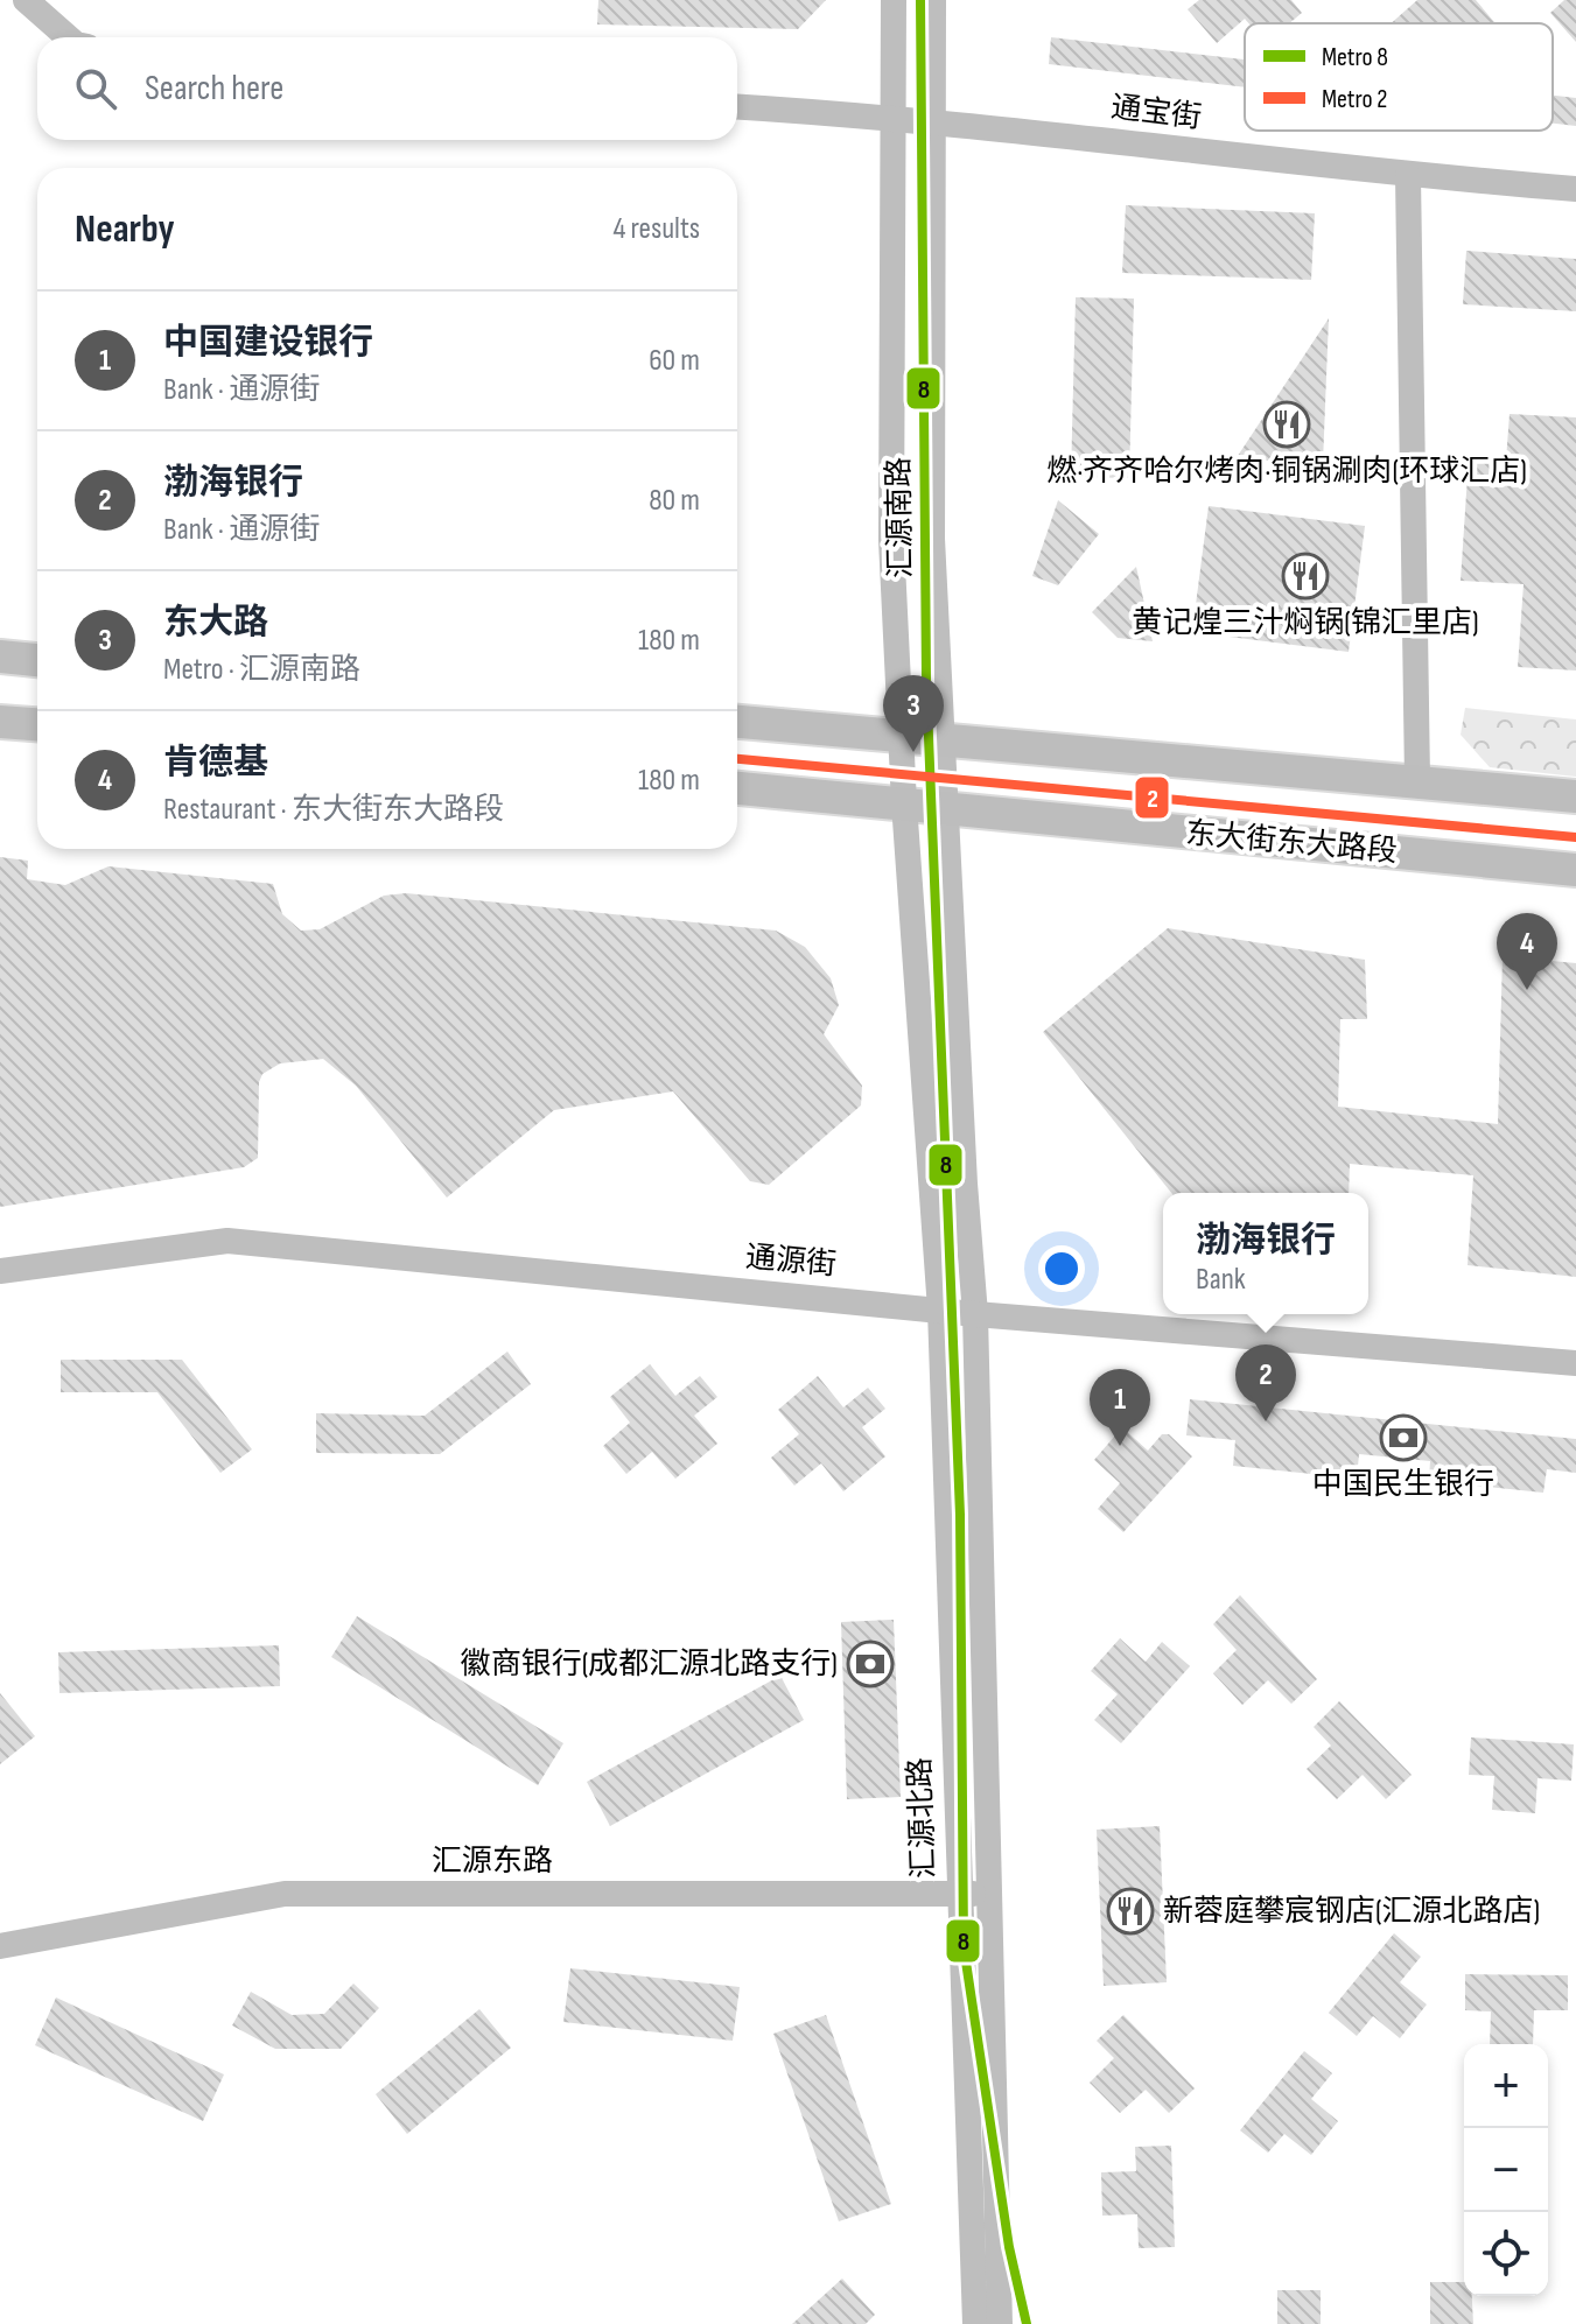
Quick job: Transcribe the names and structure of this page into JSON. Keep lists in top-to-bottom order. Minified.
{"streets":{"main road":["东大街东大路段"],"street":["通宝街","汇源南路","通源街","汇源北路","汇源东路"]},"crossings":[["通宝街","汇源南路"],["汇源南路","东大街东大路段"],["汇源南路","通源街"],["汇源南路","汇源北路"],["通源街","汇源北路"],["汇源北路","汇源东路"]],"places":{"restaurant":["燃·齐齐哈尔烤肉·铜锅涮肉(环球汇店)","黄记煌三汁焖锅(锦汇里店)","新蓉庭攀宸钢店(汇源北路店)"],"bank":["中国民生银行","徽商银行(成都汇源北路支行)"]},"lines":["metro line 8","metro line 2"],"legend":["Metro 8","Metro 2"],"page":{"search":"Search here","heading":["Nearby","4 results"],"list":[{"mark":"1","name":"中国建设银行","note":"Bank · 通源街","value":"60 m"},{"mark":"2","name":"渤海银行","note":"Bank · 通源街","value":"80 m"},{"mark":"3","name":"东大路","note":"Metro · 汇源南路","value":"180 m"},{"mark":"4","name":"肯德基","note":"Restaurant · 东大街东大路段","value":"180 m"}],"pins":["3","4","2","1"],"popup":["渤海银行","Bank"],"map_buttons":["+","−"]}}
